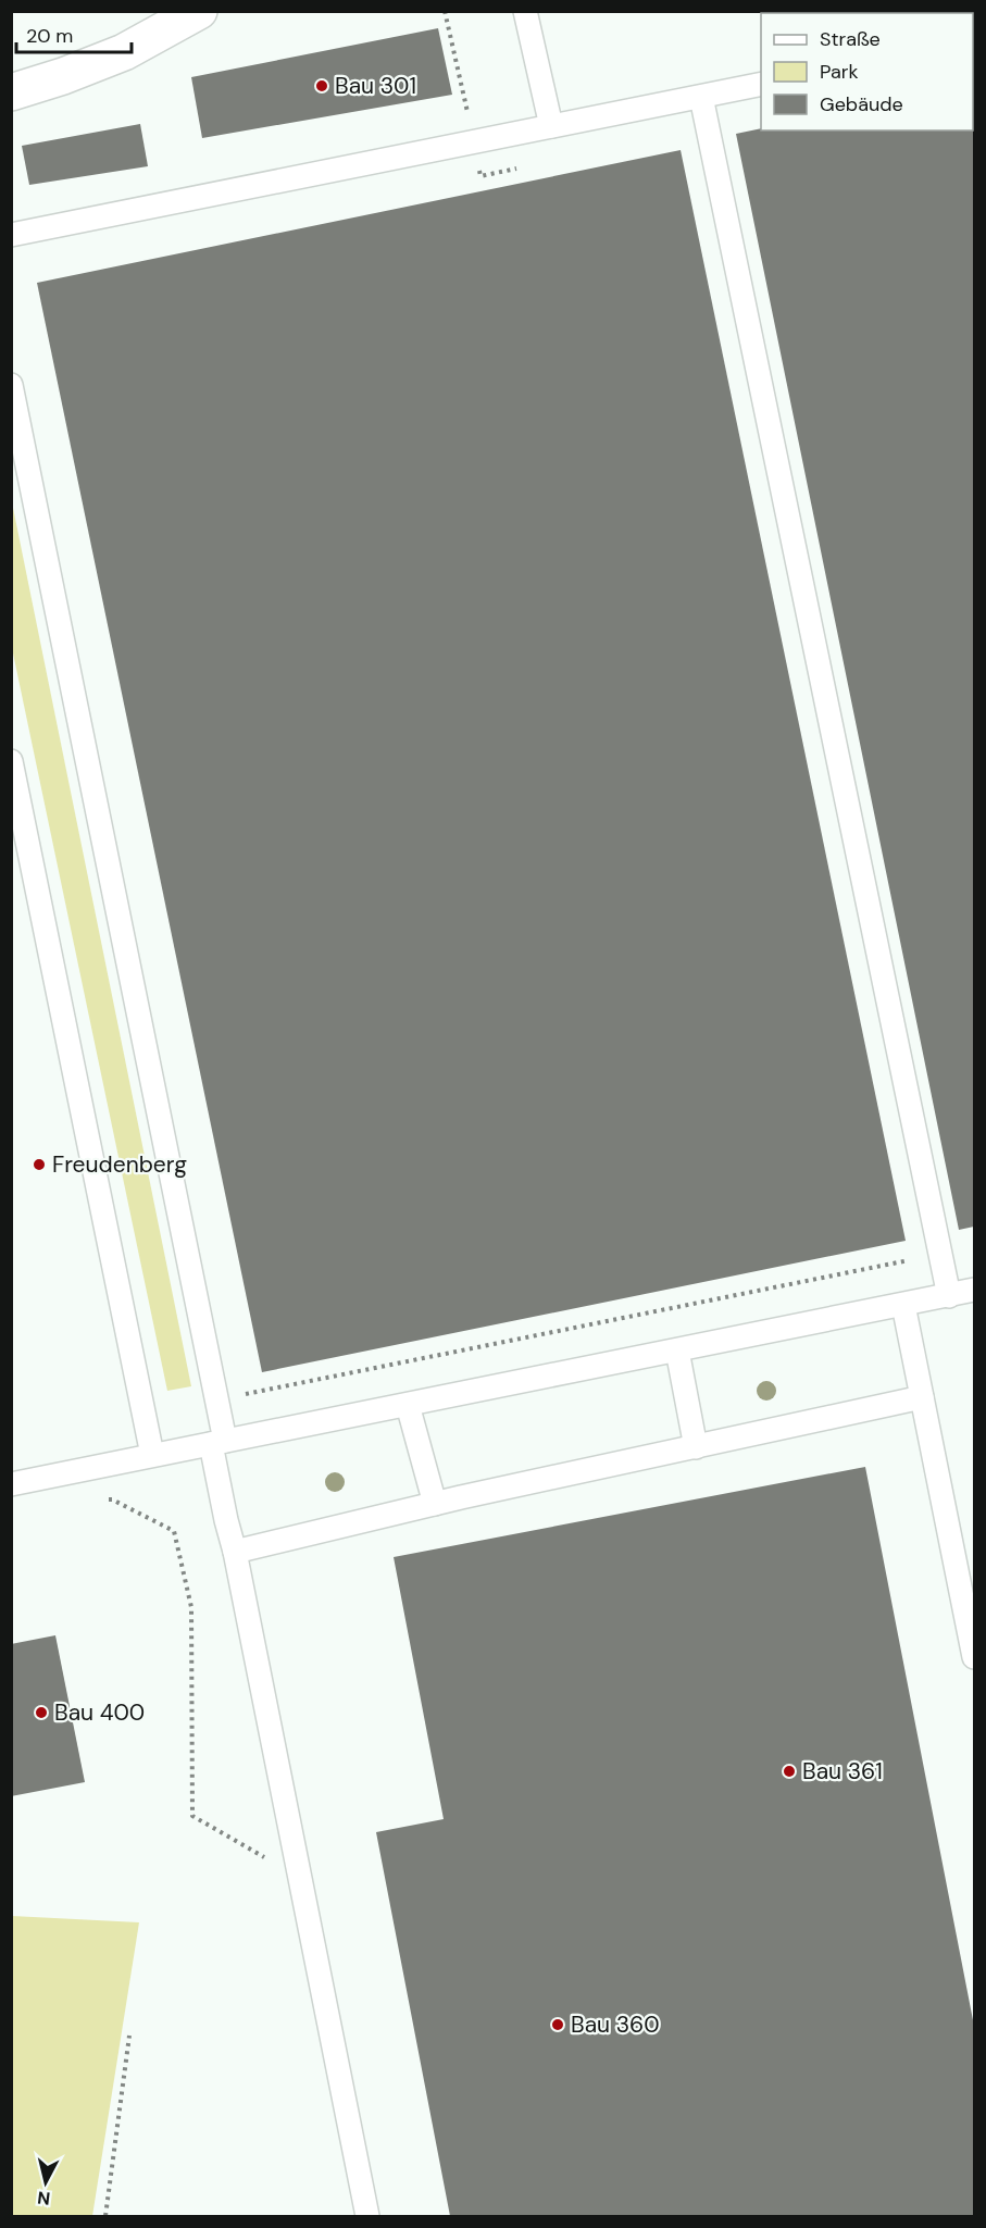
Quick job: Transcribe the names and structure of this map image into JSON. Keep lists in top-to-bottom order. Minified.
{"places":["Bau 301","Freudenberg","Bau 400","Bau 361","Bau 360"],"legend":["Straße","Park","Gebäude"],"scale_bar":"20 m","north":"bottom"}
